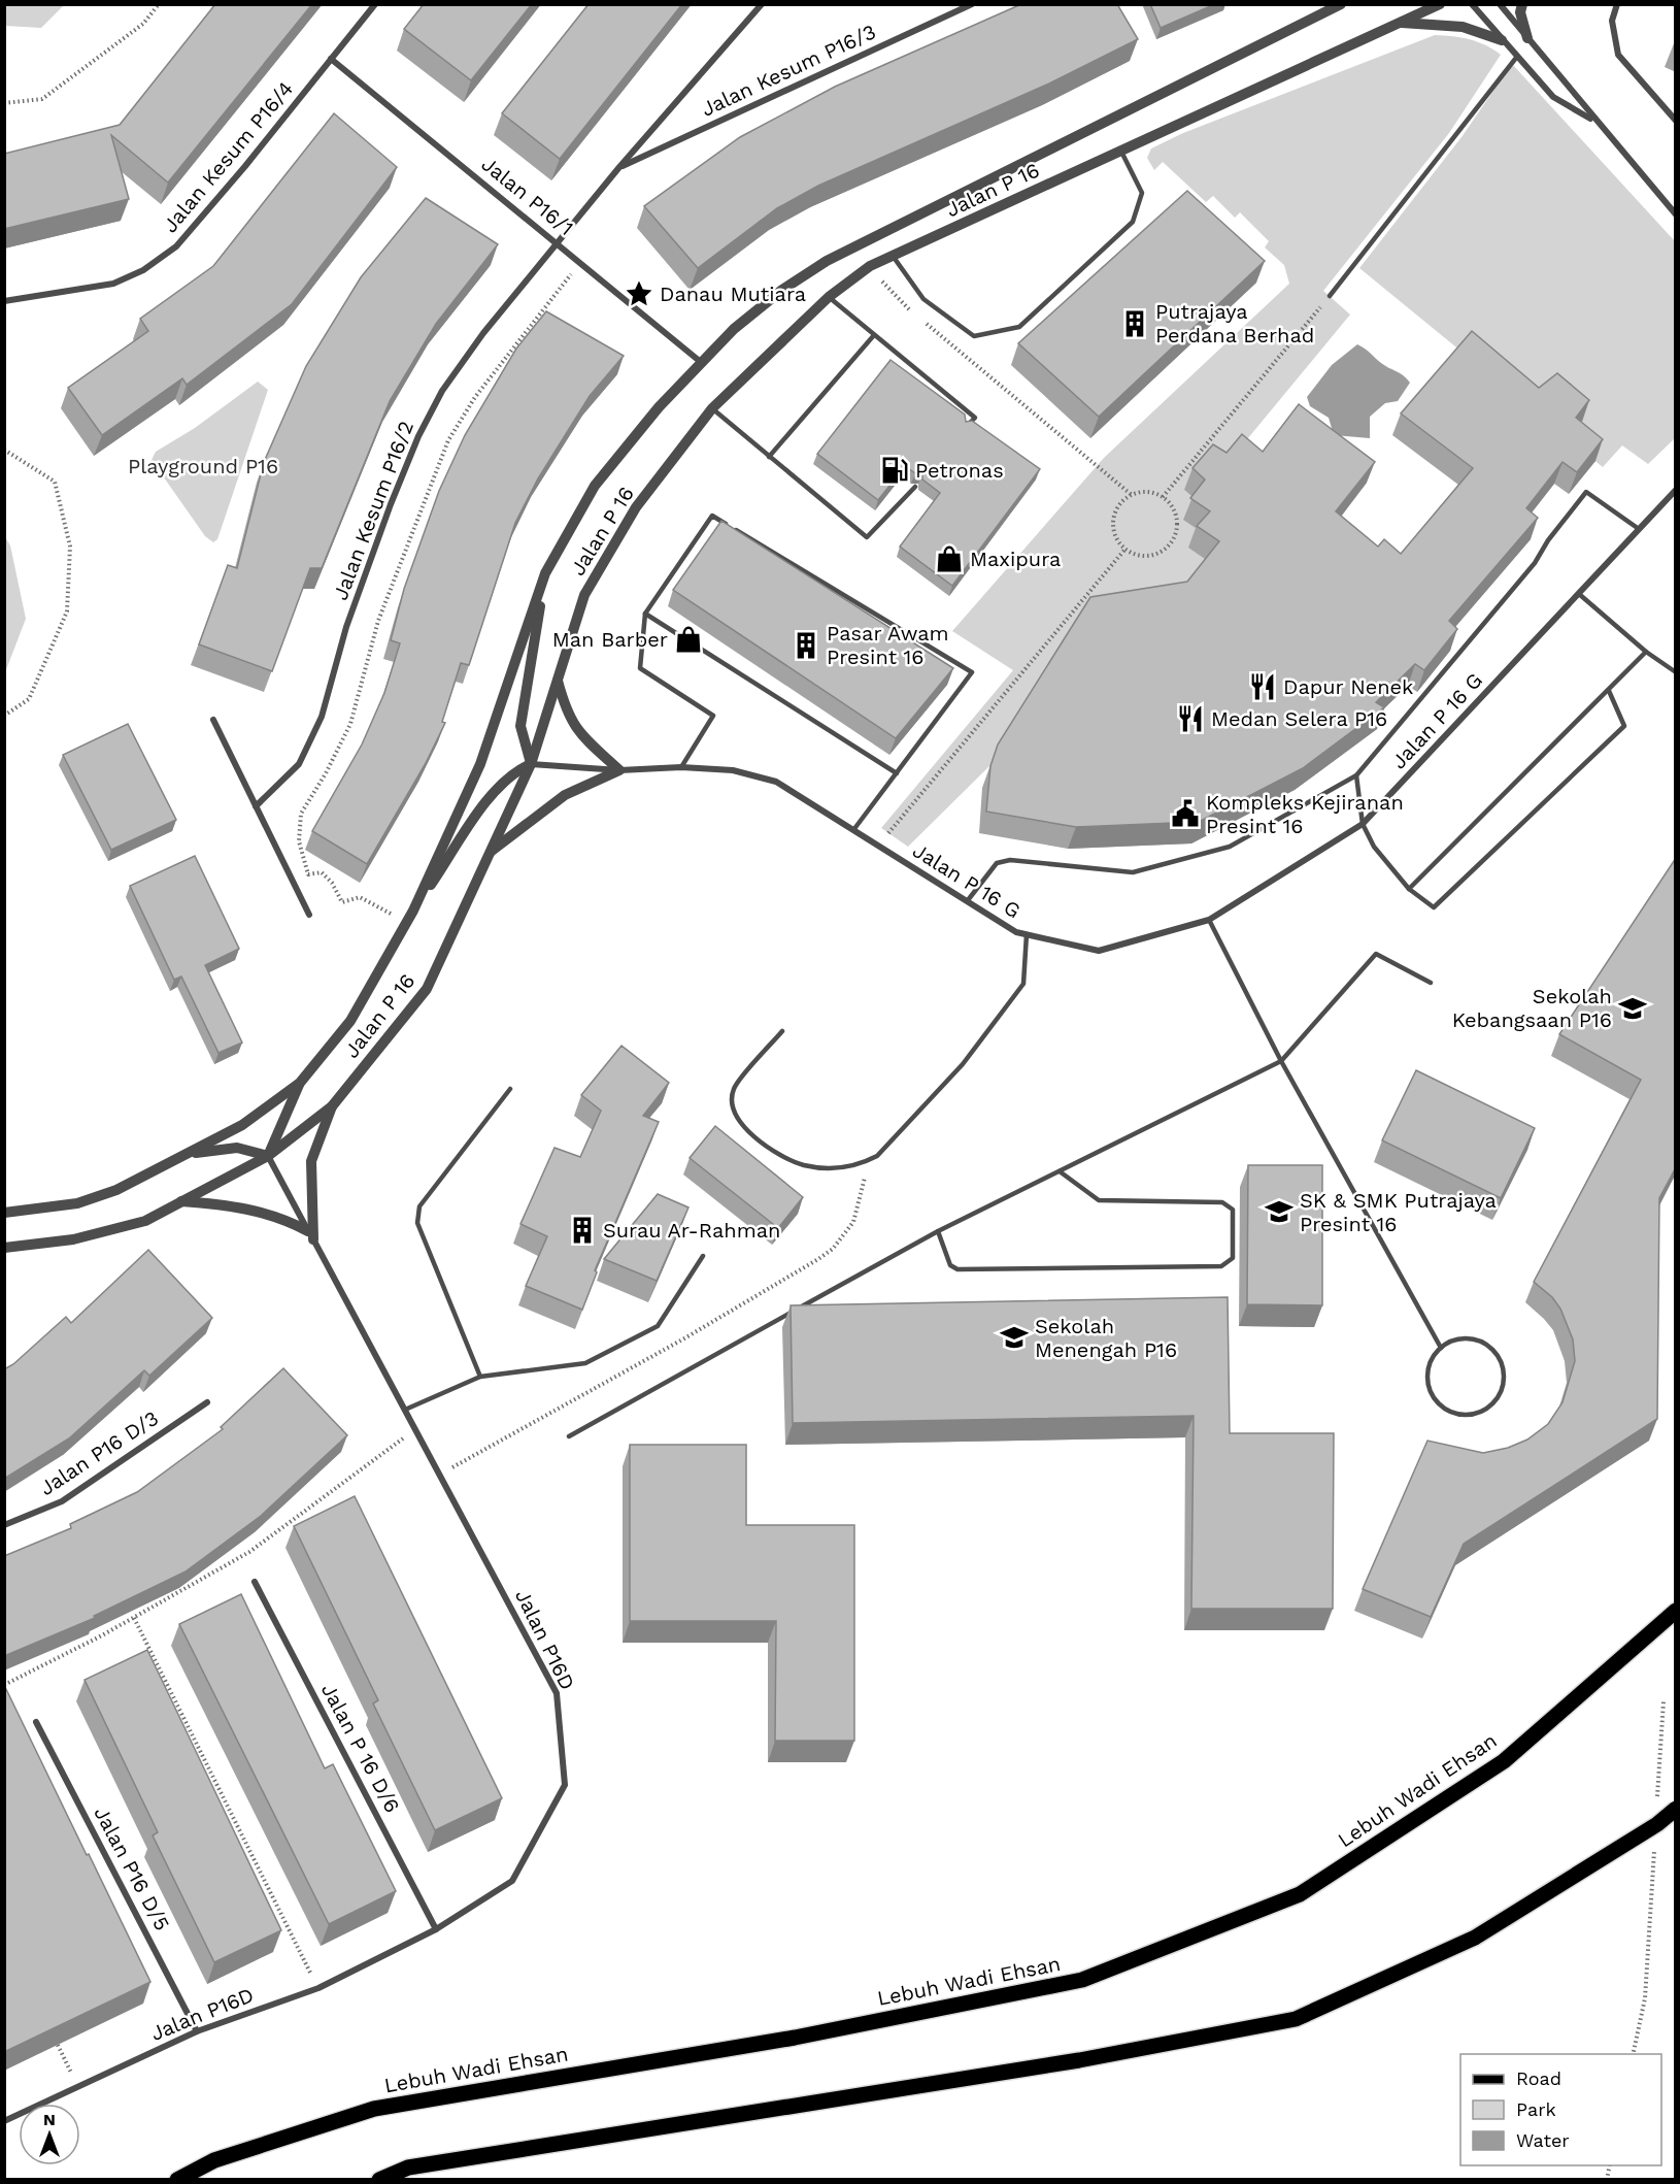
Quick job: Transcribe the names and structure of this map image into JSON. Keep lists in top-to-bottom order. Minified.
{"streets":{"main road":["Lebuh Wadi Ehsan"],"street":["Jalan Kesum P16/3","Jalan Kesum P16/4","Jalan P 16","Jalan P16/1","Jalan Kesum P16/2","Jalan P 16 G","Jalan P16 D/3","Jalan P16D","Jalan P 16 D/6","Jalan P16 D/5"]},"crossings":[["Jalan Kesum P16/3","Jalan P16/1"],["Jalan Kesum P16/3","Jalan Kesum P16/2"],["Jalan Kesum P16/4","Jalan P16/1"],["Jalan P 16","Jalan P16/1"],["Jalan P 16","Jalan P 16 G"],["Jalan P 16","Jalan P16D"],["Jalan P16/1","Jalan Kesum P16/2"],["Jalan P16D","Jalan P 16 D/6"],["Jalan P16D","Jalan P16 D/5"]],"parks":["Playground P16"],"places":{"place":["Danau Mutiara"],"building":["Putrajaya Perdana Berhad","Pasar Awam Presint 16","Surau Ar-Rahman"],"fuel station":["Petronas"],"shop":["Maxipura","Man Barber"],"restaurant":["Dapur Nenek","Medan Selera P16"],"public building":["Kompleks Kejiranan Presint 16"],"school or university":["Sekolah Kebangsaan P16","SK & SMK Putrajaya Presint 16","Sekolah Menengah P16"]},"legend":["Road","Park","Water"],"north":"top"}
